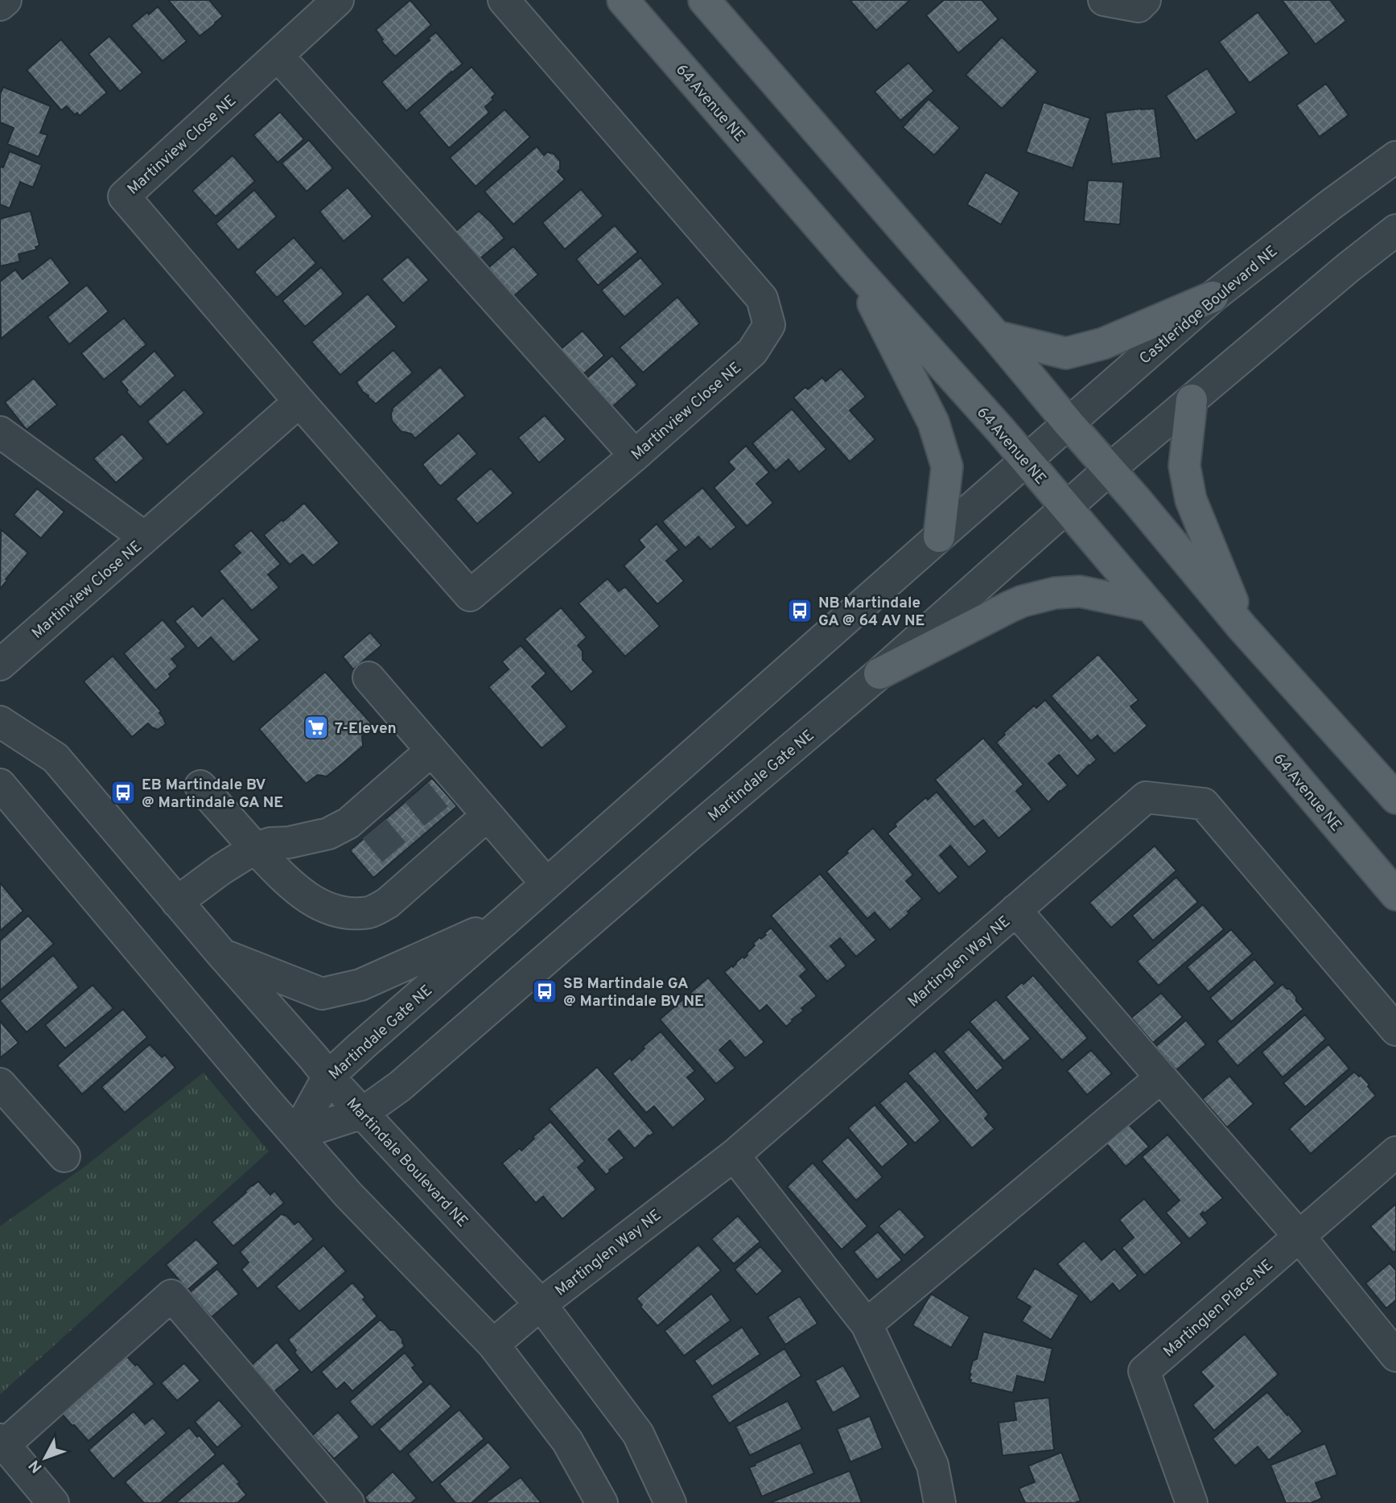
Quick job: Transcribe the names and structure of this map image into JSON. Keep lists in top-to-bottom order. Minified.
{"streets":{"main road":["64 Avenue NE"],"street":["Martinview Close NE","Castleridge Boulevard NE","Martindale Gate NE","Martinglen Way NE","Martindale Boulevard NE","Martinglen Place NE"]},"crossings":[["64 Avenue NE","Castleridge Boulevard NE"],["64 Avenue NE","Martindale Gate NE"],["Castleridge Boulevard NE","Martindale Gate NE"],["Martindale Gate NE","Martindale Boulevard NE"],["Martinglen Way NE","Martindale Boulevard NE"]],"places":{"bus stop":["NB Martindale GA @ 64 AV NE","EB Martindale BV @ Martindale GA NE","SB Martindale GA @ Martindale BV NE"],"supermarket":["7-Eleven"]},"north":"bottom left"}
